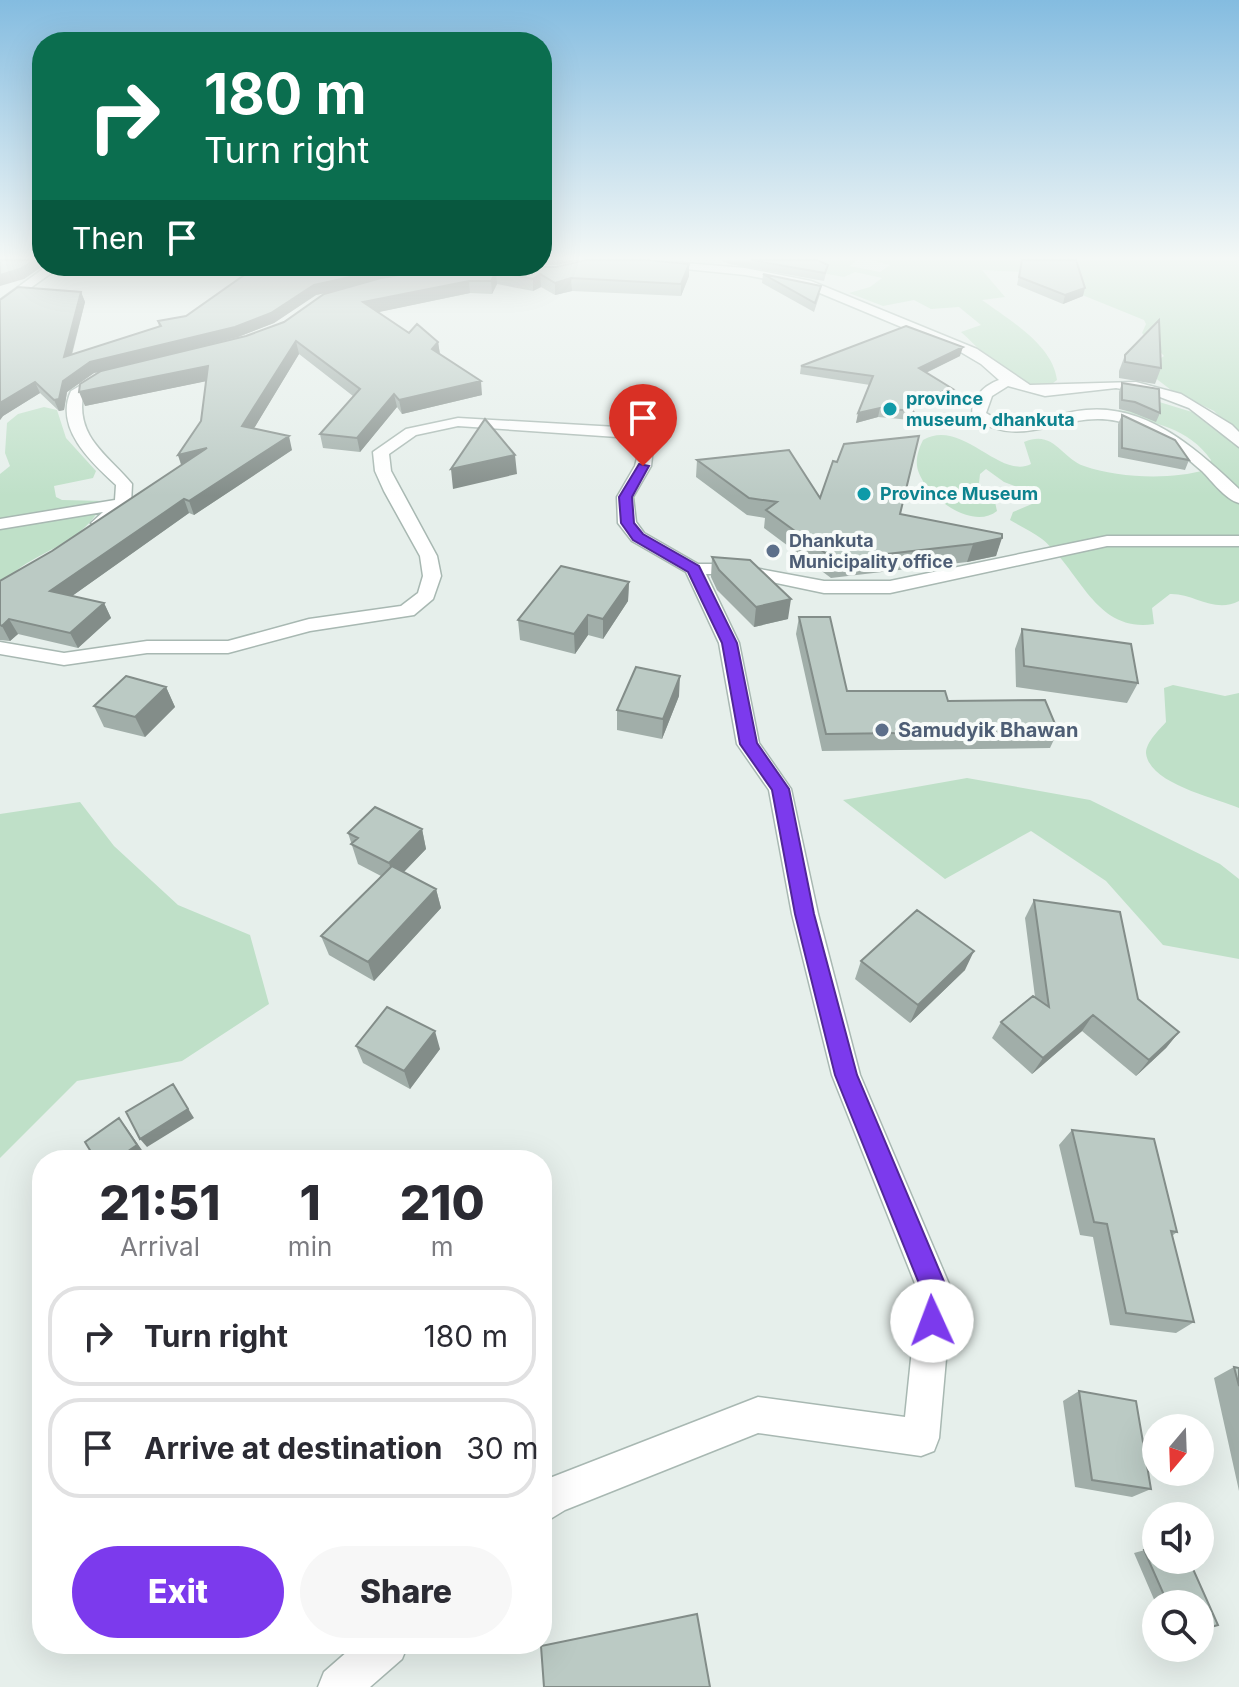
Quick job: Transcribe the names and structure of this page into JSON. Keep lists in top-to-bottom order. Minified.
{"places":["province museum, dhankuta","Province Museum","Dhankuta Municipality office","Samudyik Bhawan"],"north":"bottom","page":{"turn":["180 m","Turn right"],"then":"Then","eta":["21:51","Arrival","1","min","210","m"],"list":[{"name":"Turn right","value":"180 m"},{"name":"Arrive at destination","value":"30 m"}],"buttons":["Exit","Share"]}}
